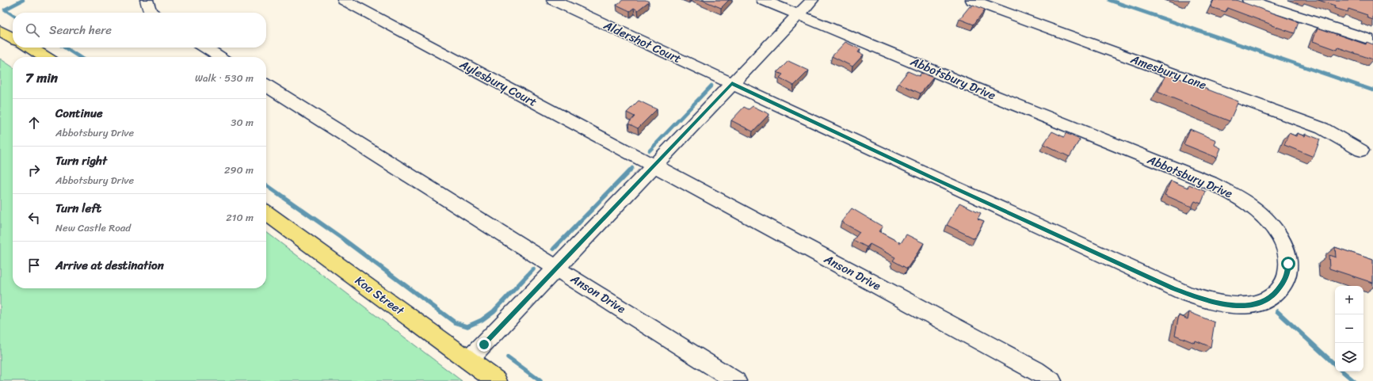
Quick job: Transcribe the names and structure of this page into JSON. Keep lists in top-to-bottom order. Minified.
{"streets":{"main road":["Koa Street"],"street":["Aldershot Court","Amesbury Lane","Abbotsbury Drive","Aylesbury Court","Anson Drive"]},"crossings":[["Aldershot Court","Abbotsbury Drive"],["Aylesbury Court","Anson Drive"]],"page":{"search":"Search here","heading":["7 min","Walk · 530 m"],"list":[["Continue","Abbotsbury Drive","30 m"],["Turn right","Abbotsbury Drive","290 m"],["Turn left","New Castle Road","210 m"],"Arrive at destination"],"map_buttons":["+","−"]}}
